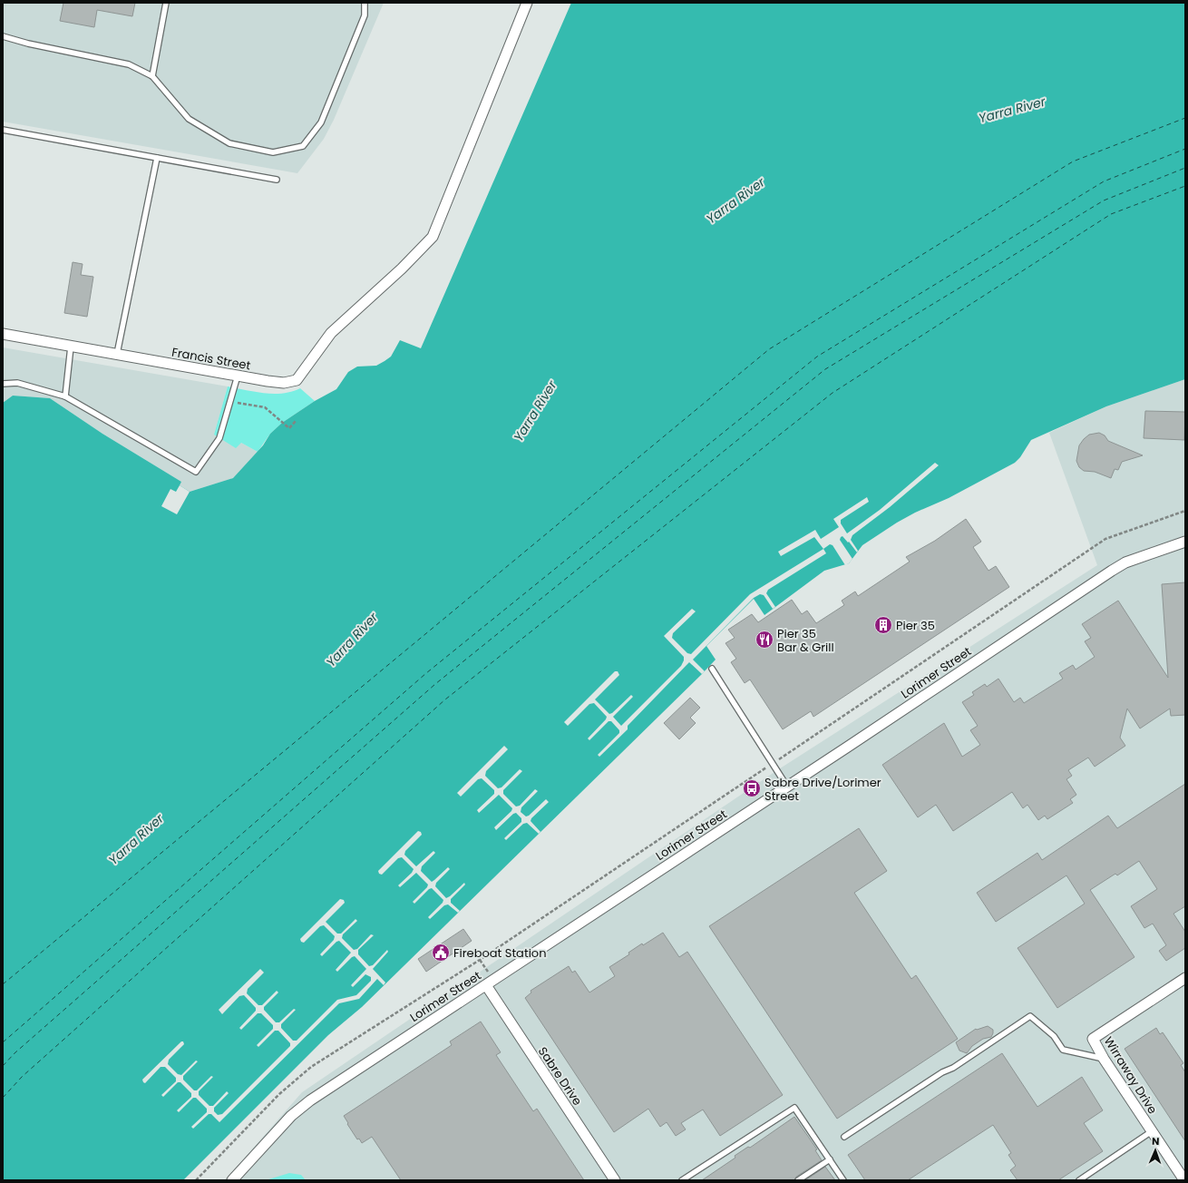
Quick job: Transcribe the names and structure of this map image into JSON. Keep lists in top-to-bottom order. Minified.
{"streets":{"street":["Francis Street","Lorimer Street","Wirraway Drive","Sabre Drive"]},"crossings":[["Lorimer Street","Sabre Drive"]],"water":["Yarra River"],"places":{"building":["Pier 35"],"restaurant":["Pier 35 Bar & Grill"],"bus stop":["Sabre Drive/Lorimer Street"],"public building":["Fireboat Station"]},"north":"top"}
